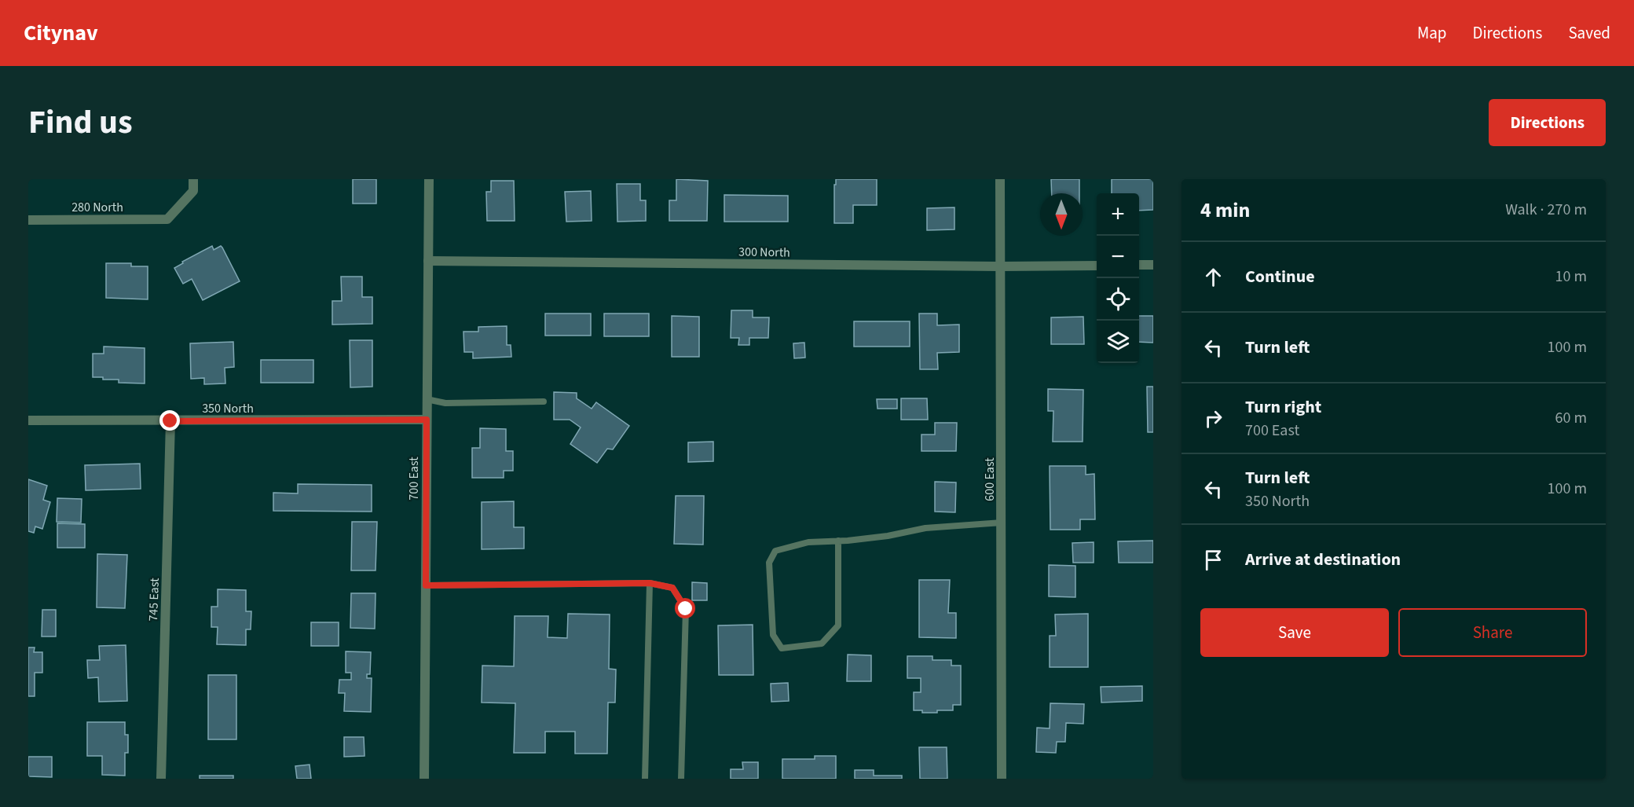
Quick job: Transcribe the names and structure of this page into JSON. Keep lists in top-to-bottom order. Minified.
{"streets":{"street":["280 North","300 North","350 North","700 East","600 East","745 East"]},"crossings":[["300 North","700 East"],["300 North","600 East"],["350 North","700 East"],["350 North","745 East"]],"north":"bottom","page":{"header":"Citynav","nav":["Map","Directions","Saved"],"title":"Find us","buttons":["Directions",["Save","Share"]],"heading":["4 min","Walk · 270 m"],"map_buttons":["+","−"],"list":[["Continue","10 m"],["Turn left","100 m"],["Turn right","700 East","60 m"],["Turn left","350 North","100 m"],"Arrive at destination"]}}
